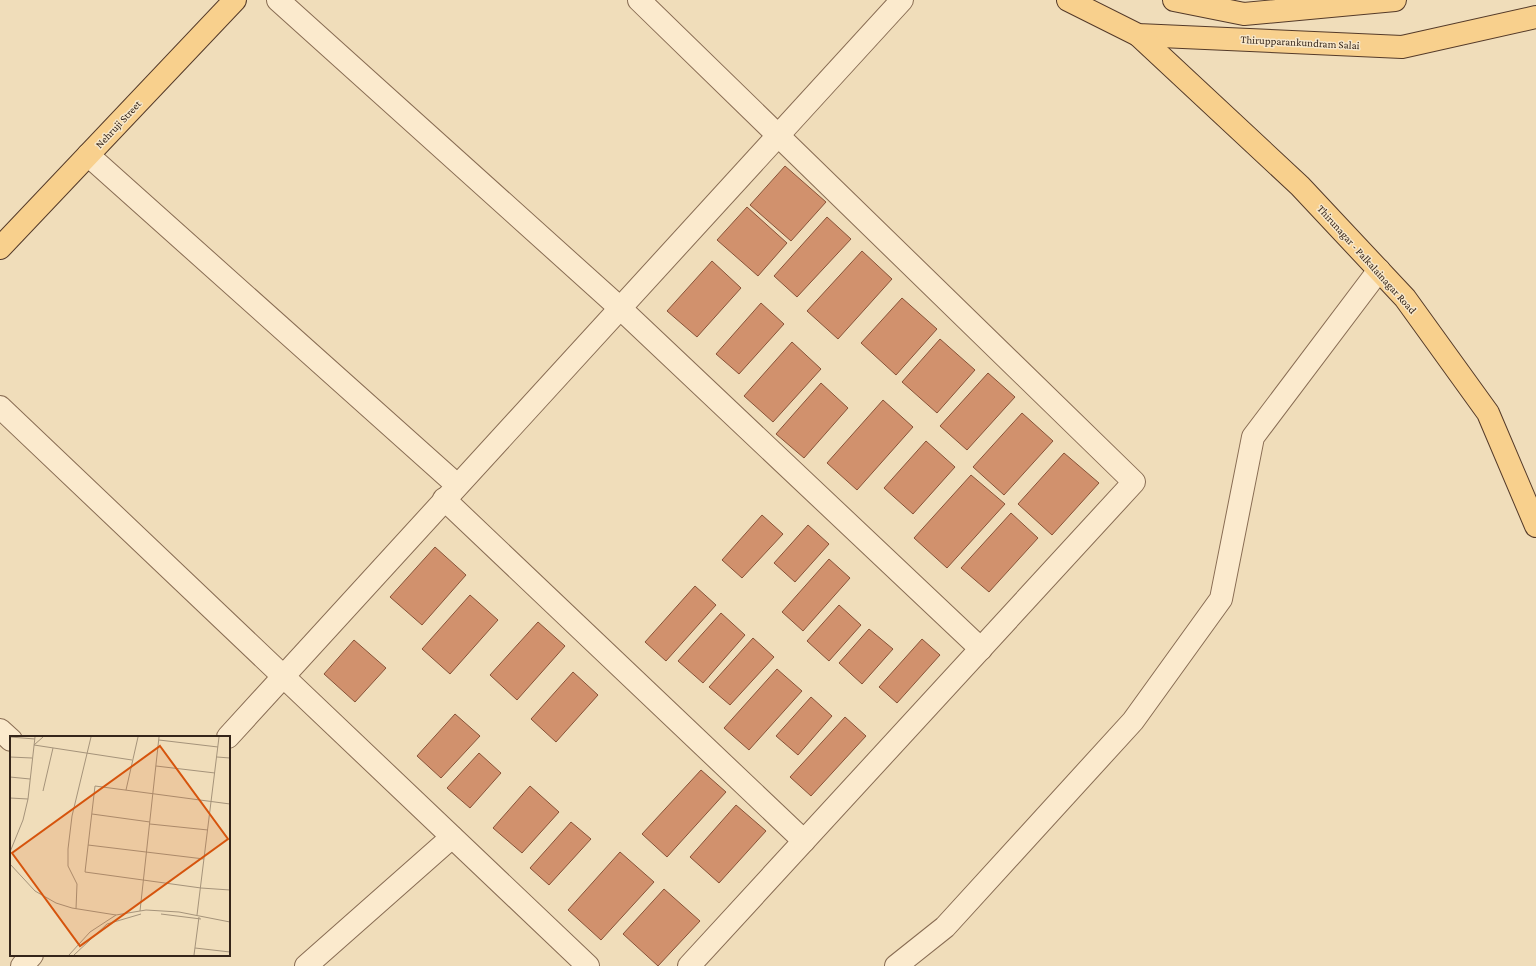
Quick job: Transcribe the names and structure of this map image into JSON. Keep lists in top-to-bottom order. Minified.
{"streets":{"main road":["Thirupparankundram Salai","Nehruji Street","Thirunagar - Palkalainagar Road"]},"crossings":[["Thirupparankundram Salai","Thirunagar - Palkalainagar Road"]]}
